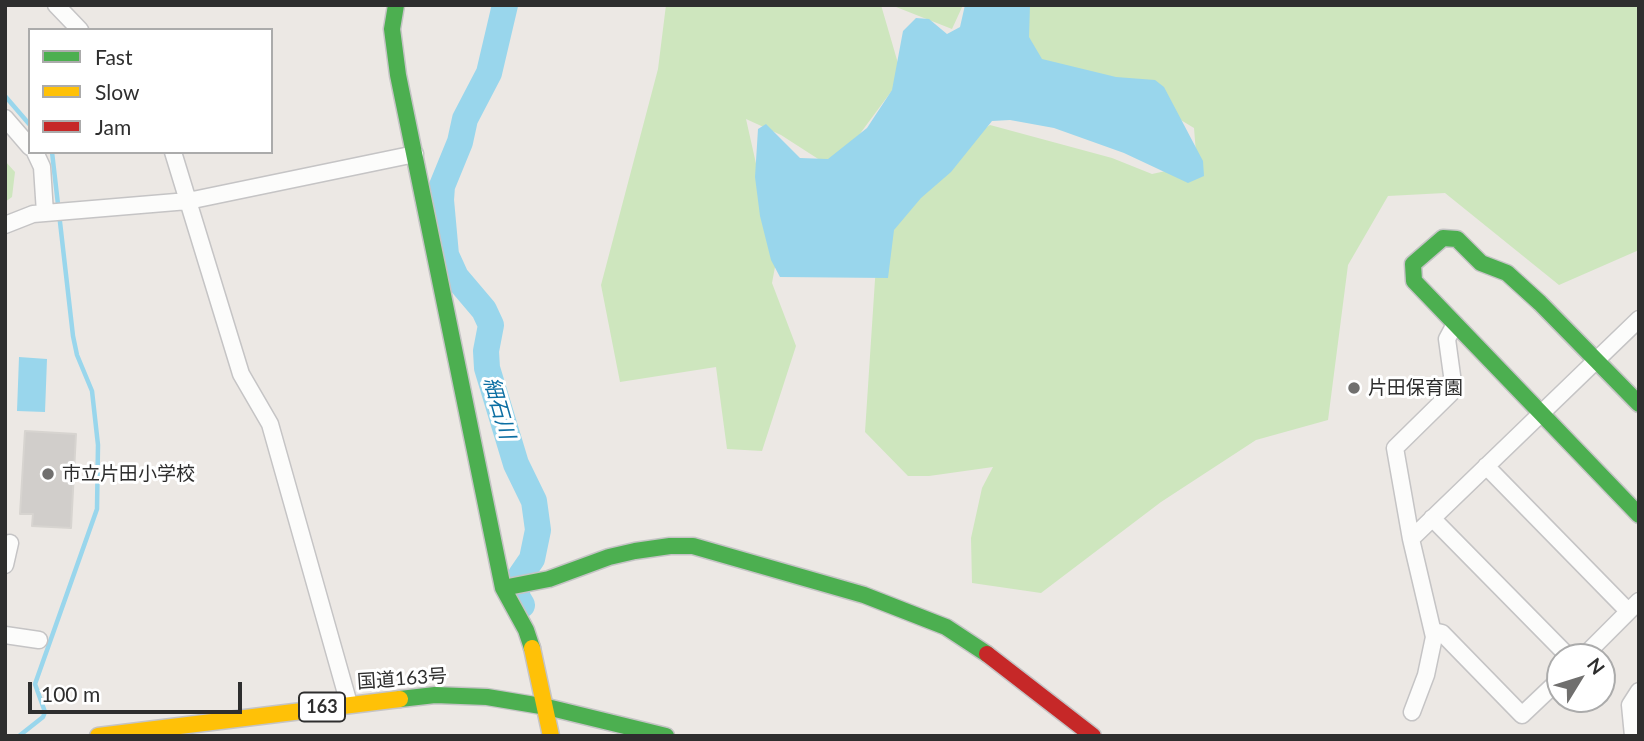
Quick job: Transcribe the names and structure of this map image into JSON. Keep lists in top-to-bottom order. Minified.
{"streets":{"main road":["国道163号","163"]},"water":["細石川"],"places":["片田保育園","市立片田小学校"],"legend":["Fast","Slow","Jam"],"scale_bar":"100 m","north":"top right"}
